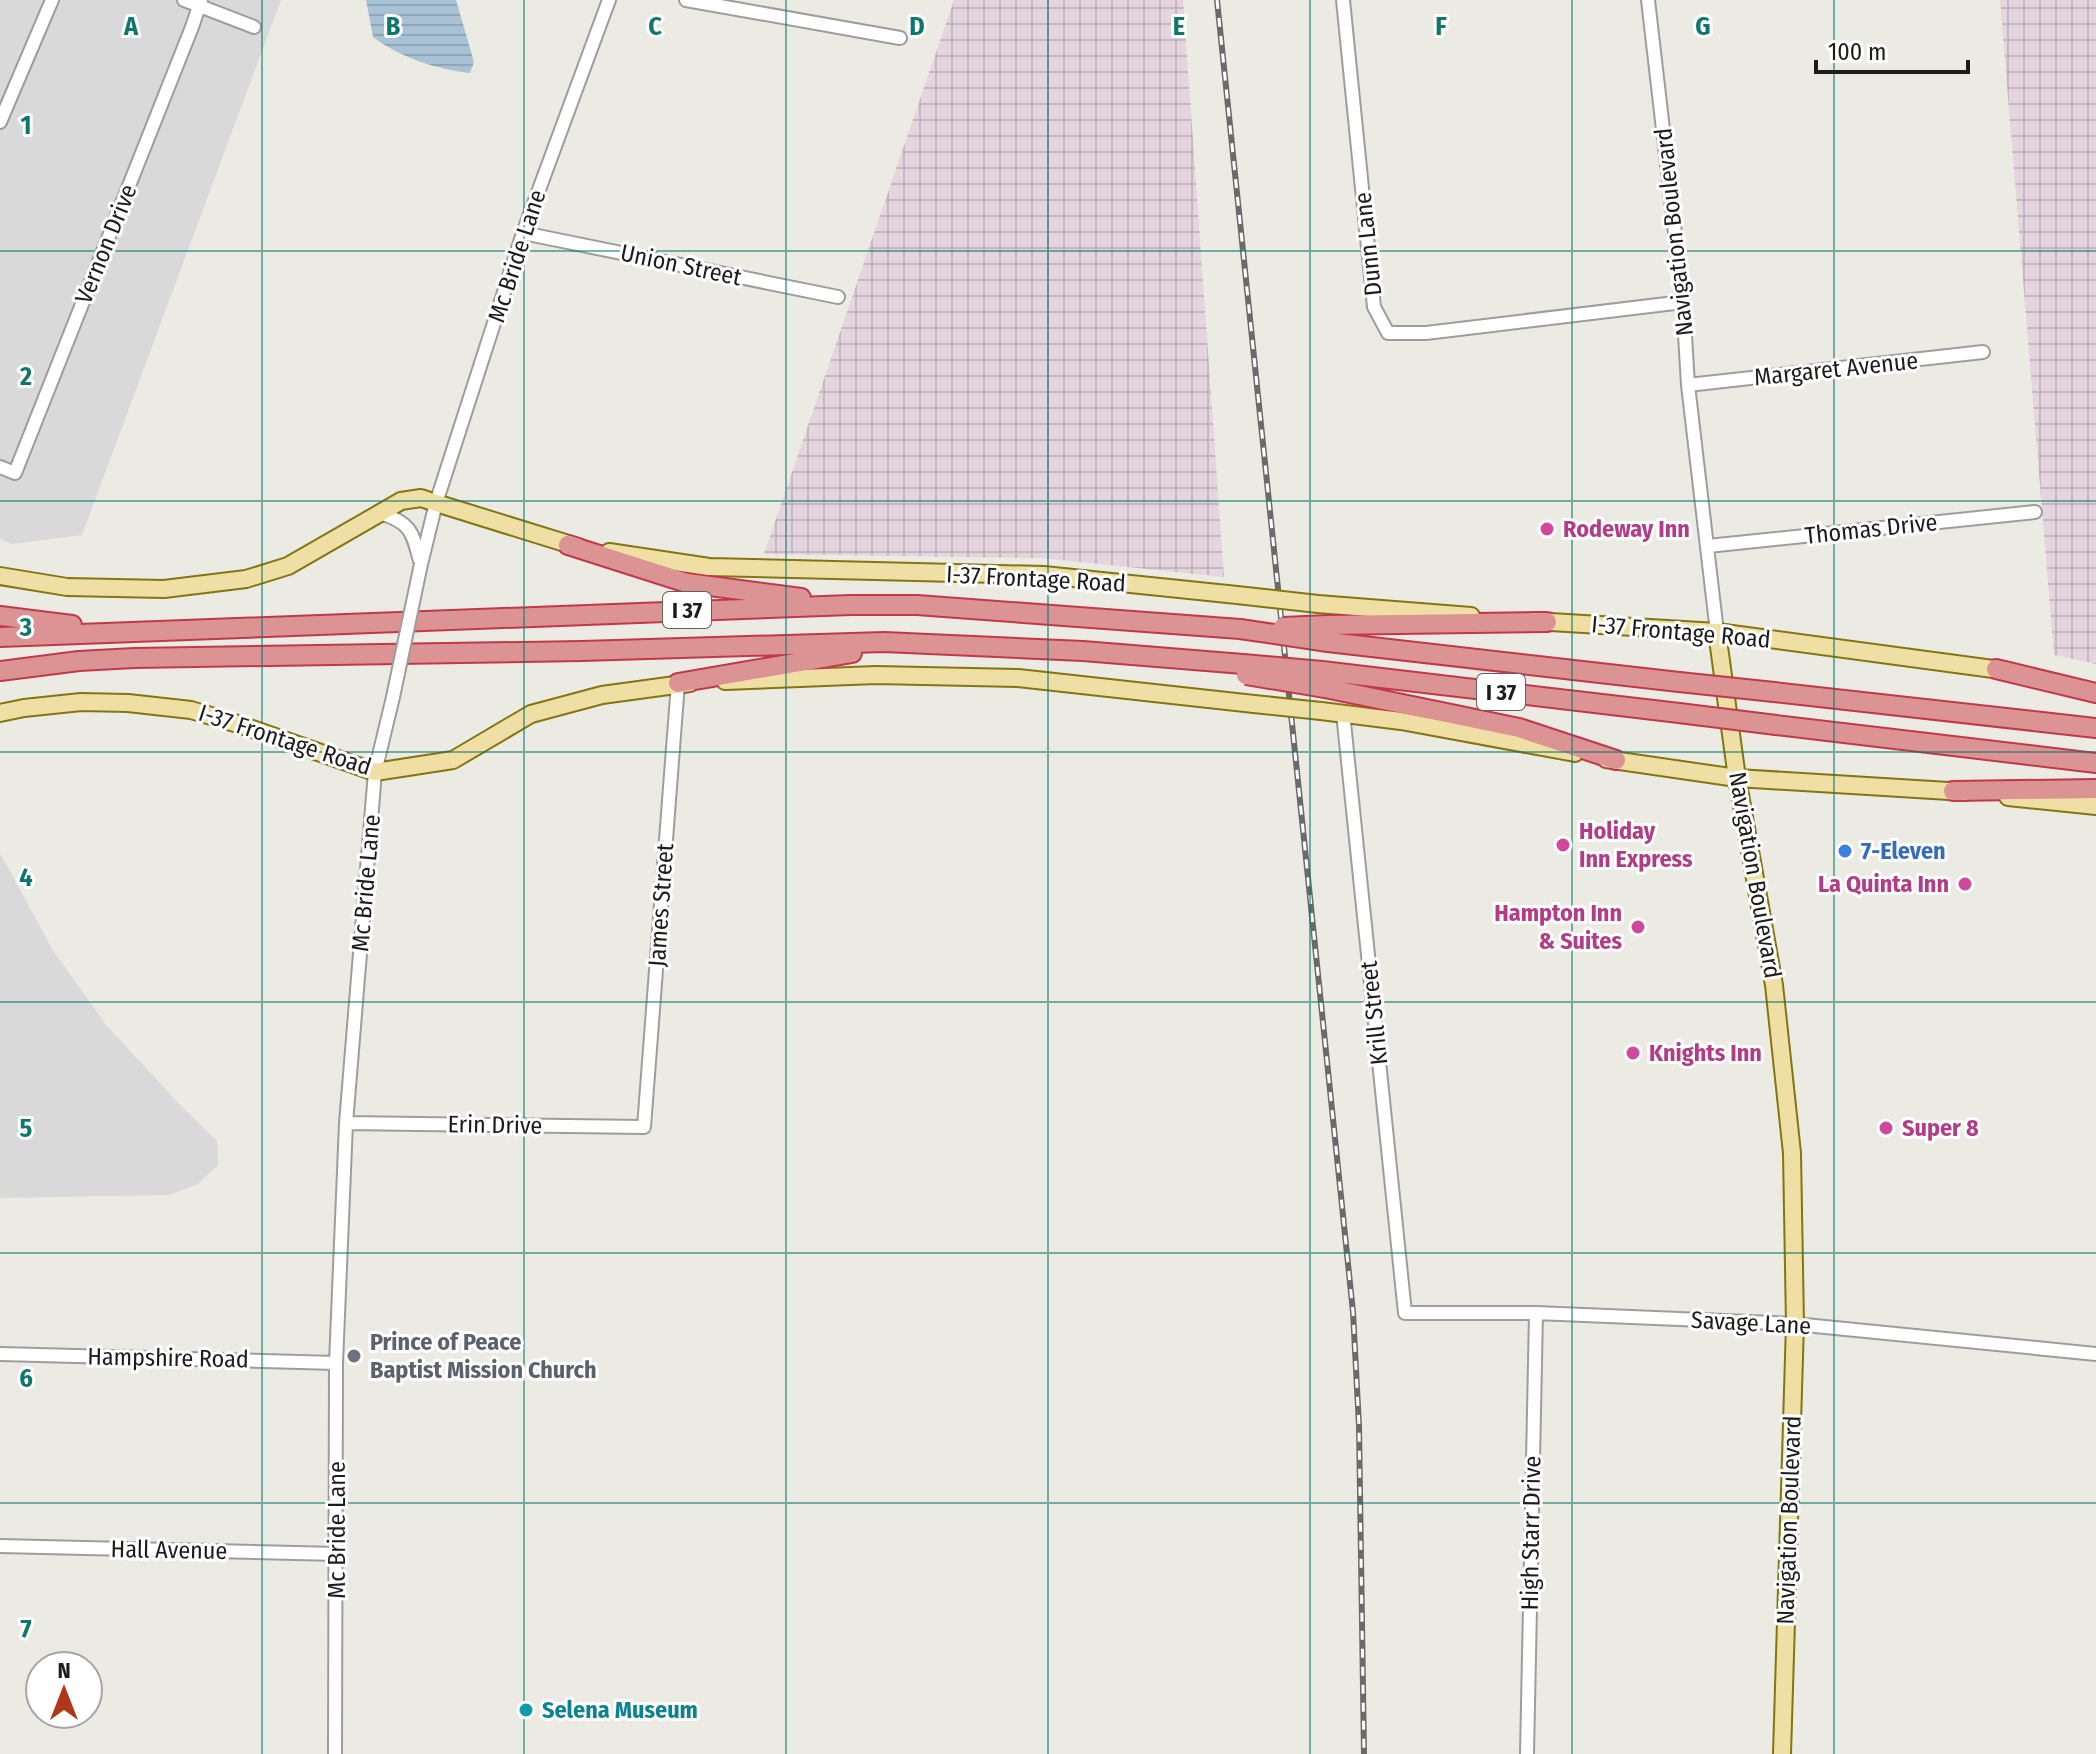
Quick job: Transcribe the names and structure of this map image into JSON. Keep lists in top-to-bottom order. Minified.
{"streets":{"highway":["I 37"],"main road":["Navigation Boulevard","I-37 Frontage Road"],"street":["Vernon Drive","Dunn Lane","Mc Bride Lane","Union Street","Margaret Avenue","Thomas Drive","James Street","Krill Street","Erin Drive","Savage Lane","Hampshire Road","High Starr Drive","Hall Avenue"]},"crossings":[["Navigation Boulevard","Dunn Lane"],["Navigation Boulevard","Margaret Avenue"],["Navigation Boulevard","Thomas Drive"],["Navigation Boulevard","I-37 Frontage Road"],["Navigation Boulevard","Savage Lane"],["Mc Bride Lane","Union Street"],["Mc Bride Lane","I-37 Frontage Road"],["Mc Bride Lane","Erin Drive"],["Mc Bride Lane","Hampshire Road"],["Mc Bride Lane","Hall Avenue"],["I-37 Frontage Road","James Street"],["I-37 Frontage Road","Krill Street"],["James Street","Erin Drive"],["Krill Street","Savage Lane"],["Savage Lane","High Starr Drive"]],"places":["Rodeway Inn","Holiday Inn Express","7-Eleven","La Quinta Inn","Hampton Inn & Suites","Knights Inn","Super 8","Prince of Peace Baptist Mission Church","Selena Museum"],"scale_bar":"100 m","north":"top","grid":{"columns":["A","B","C","D","E","F","G"],"rows":["1","2","3","4","5","6","7"]}}
